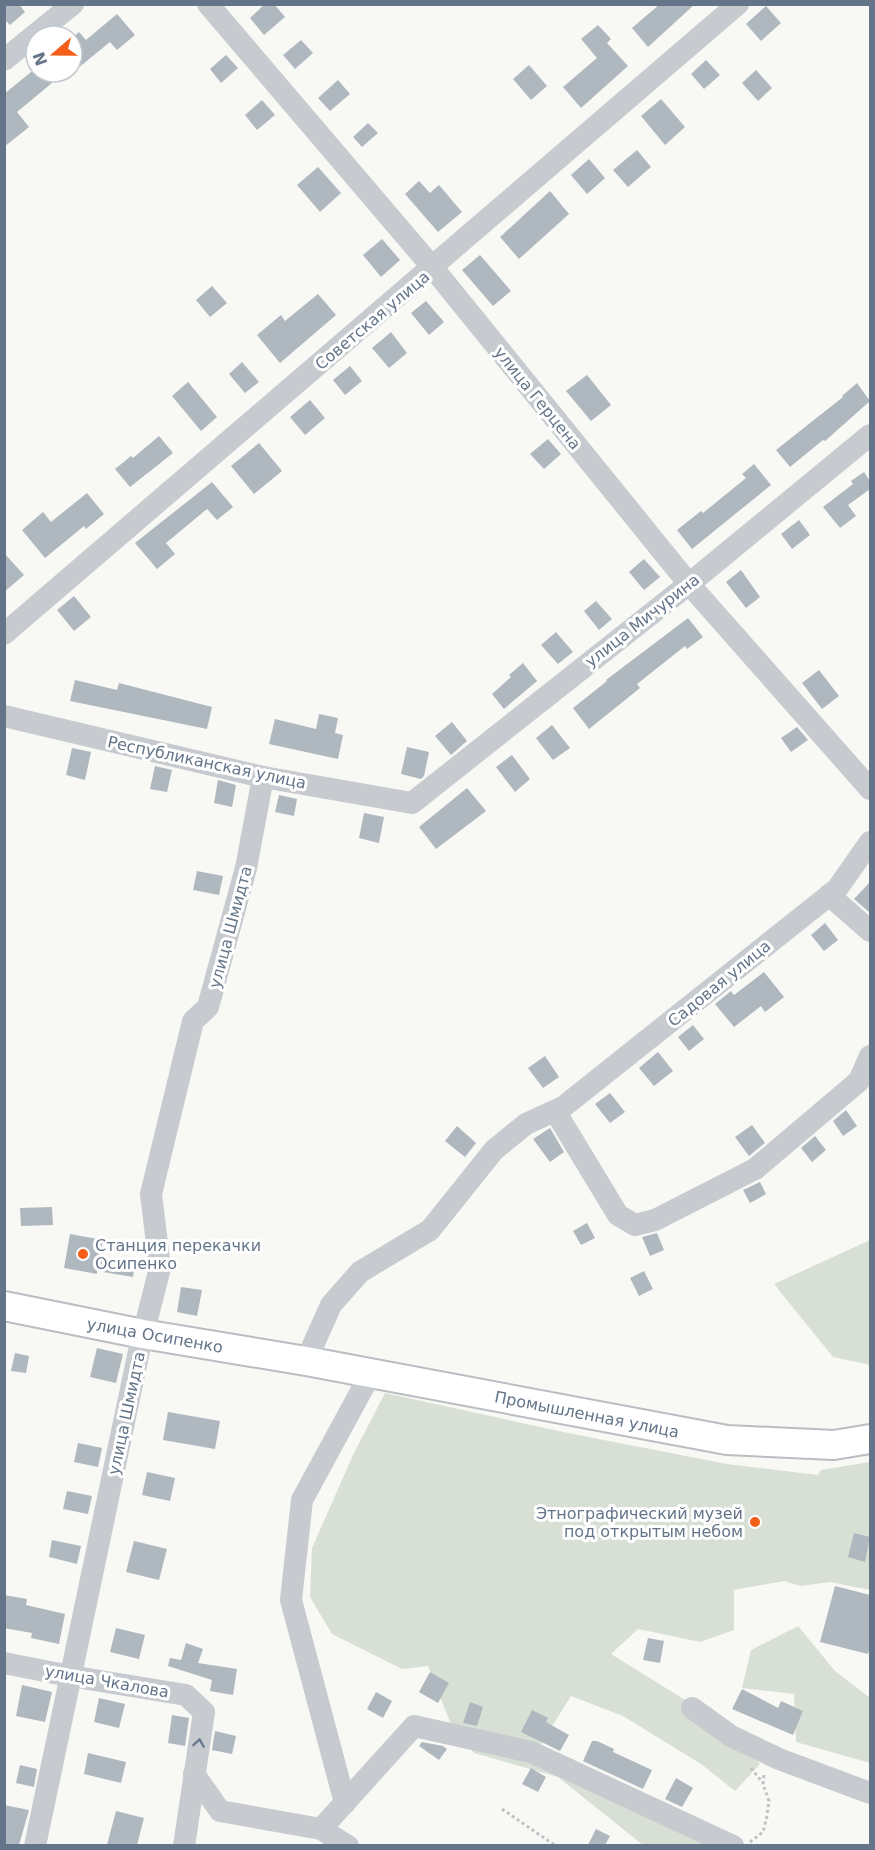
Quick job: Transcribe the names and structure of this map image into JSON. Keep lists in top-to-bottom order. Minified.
{"streets":{"main road":["улица Осипенко","Промышленная улица"],"street":["Советская улица","улица Герцена","улица Мичурина","Республиканская улица","улица Шмидта","Садовая улица","улица Чкалова"]},"crossings":[["Советская улица","улица Герцена"],["улица Герцена","улица Мичурина"],["улица Мичурина","Республиканская улица"],["Республиканская улица","улица Шмидта"],["улица Шмидта","улица Осипенко"],["улица Шмидта","улица Чкалова"],["Садовая улица","улица Осипенко"],["Садовая улица","Промышленная улица"],["улица Осипенко","Промышленная улица"]],"places":["Станция перекачки Осипенко","Этнографический музей под открытым небом"],"north":"left"}
